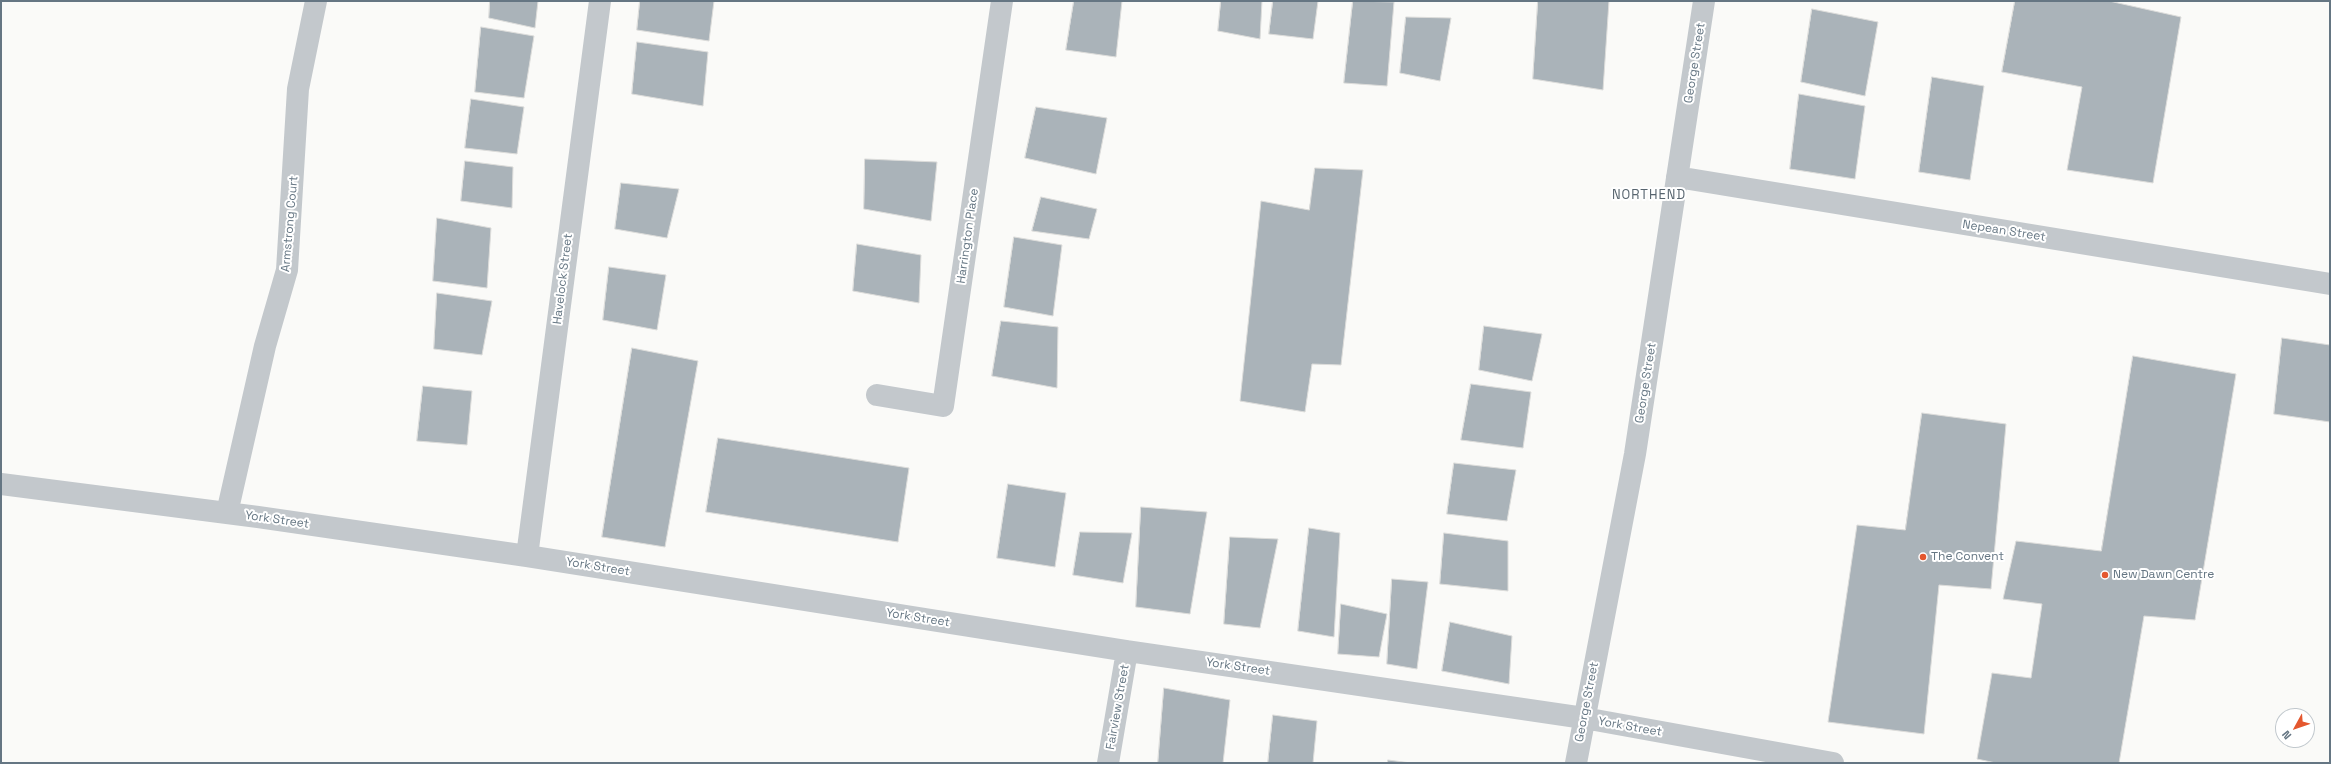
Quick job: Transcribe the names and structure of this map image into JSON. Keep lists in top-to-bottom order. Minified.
{"streets":{"street":["George Street","Armstrong Court","Nepean Street","Harrington Place","Havelock Street","York Street","Fairview Street"]},"crossings":[["George Street","Nepean Street"],["George Street","York Street"],["Armstrong Court","York Street"],["Havelock Street","York Street"],["York Street","Fairview Street"]],"districts":["NORTHEND"],"places":["The Convent","New Dawn Centre"],"north":"bottom left"}
